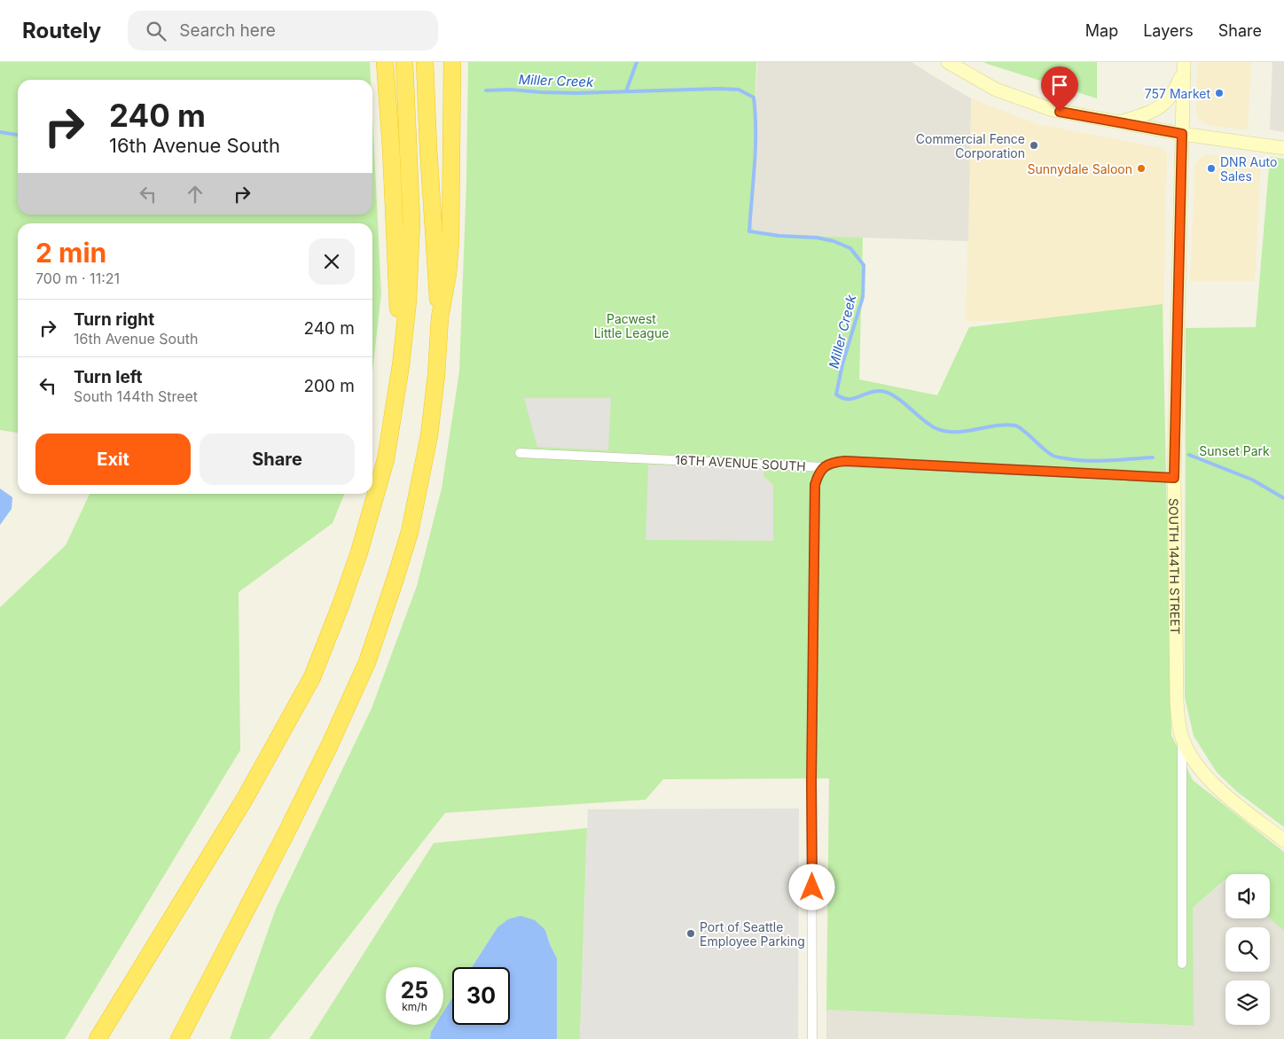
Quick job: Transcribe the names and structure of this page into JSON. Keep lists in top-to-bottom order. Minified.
{"streets":{"street":["16TH AVENUE SOUTH","SOUTH 144TH STREET"]},"crossings":[["16TH AVENUE SOUTH","SOUTH 144TH STREET"]],"water":["Miller Creek"],"parks":["Pacwest Little League","Sunset Park"],"places":["757 Market","Commercial Fence Corporation","Sunnydale Saloon","DNR Auto Sales","Port of Seattle Employee Parking"],"page":{"header":"Routely","search":"Search here","nav":["Map","Layers","Share"],"turn":["240 m","16th Avenue South"],"heading":["2 min","700 m · 11:21"],"list":[{"name":"Turn right","note":"16th Avenue South","value":"240 m"},{"name":"Turn left","note":"South 144th Street","value":"200 m"}],"buttons":["Exit","Share"],"speed":"25 km/h","limit":"30"}}
